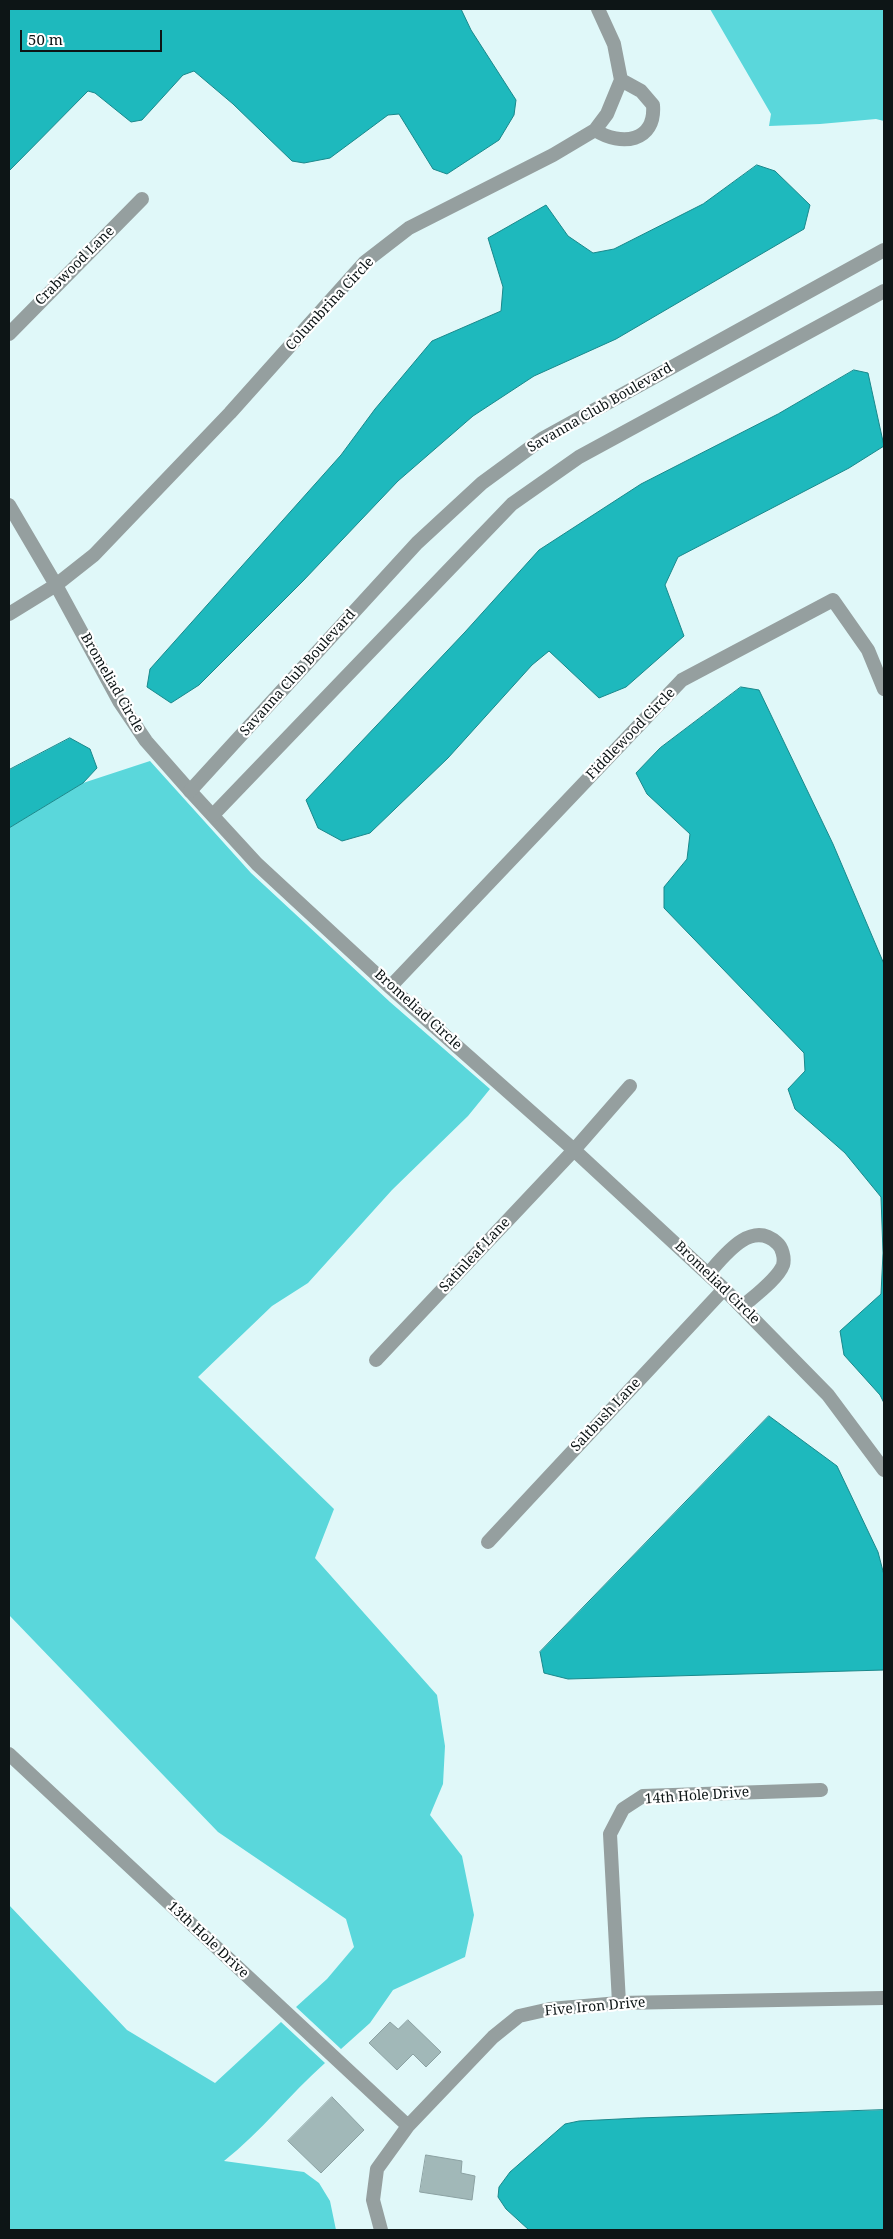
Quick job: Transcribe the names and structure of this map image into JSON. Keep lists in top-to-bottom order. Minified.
{"streets":{"street":["Crabwood Lane","Columbrina Circle","Savanna Club Boulevard","Bromeliad Circle","Fiddlewood Circle","Satinleaf Lane","Saltbush Lane","14th Hole Drive","13th Hole Drive","Five Iron Drive"]},"crossings":[["Columbrina Circle","Bromeliad Circle"],["Savanna Club Boulevard","Bromeliad Circle"],["Bromeliad Circle","Fiddlewood Circle"],["Bromeliad Circle","Satinleaf Lane"],["Bromeliad Circle","Saltbush Lane"],["14th Hole Drive","Five Iron Drive"],["13th Hole Drive","Five Iron Drive"]],"scale_bar":"50 m"}
